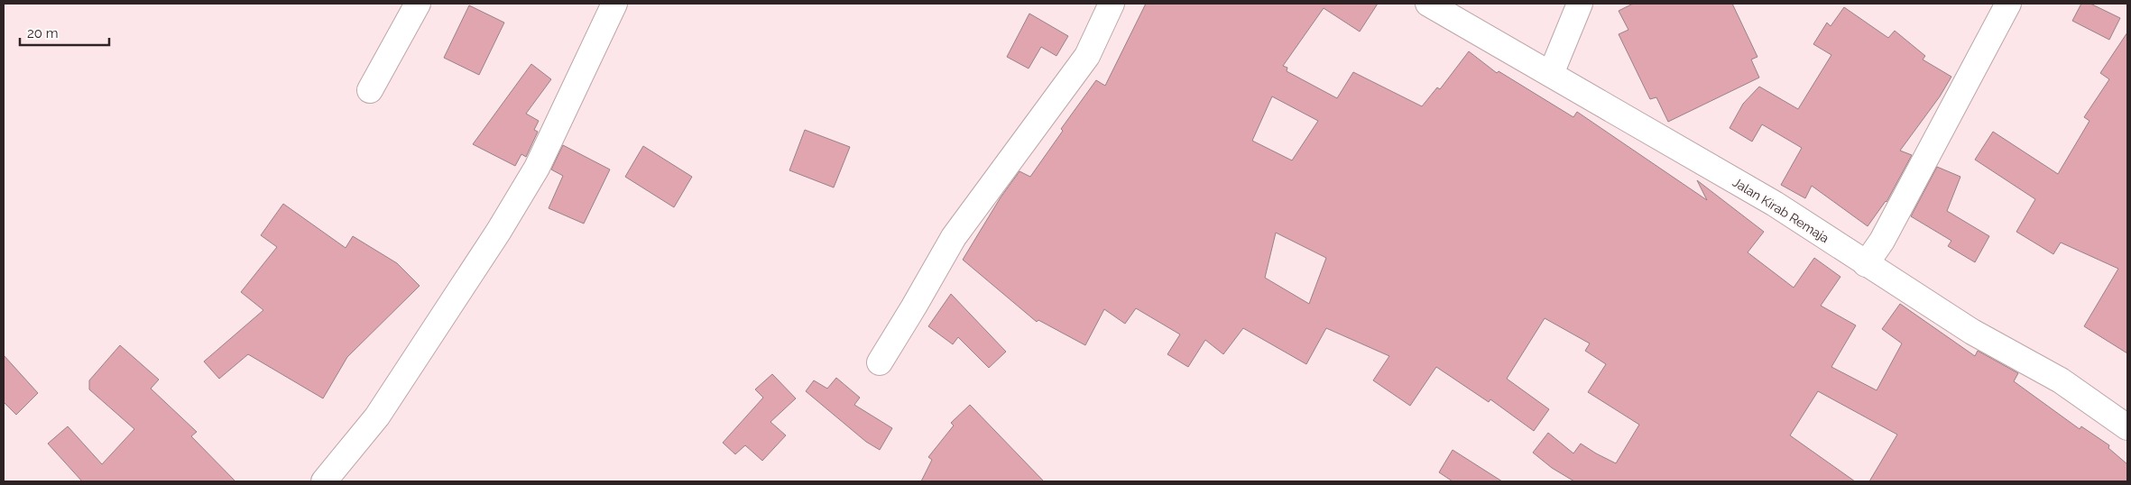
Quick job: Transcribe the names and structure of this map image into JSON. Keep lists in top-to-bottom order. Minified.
{"streets":{"street":["Jalan Kirab Remaja"]},"scale_bar":"20 m"}
